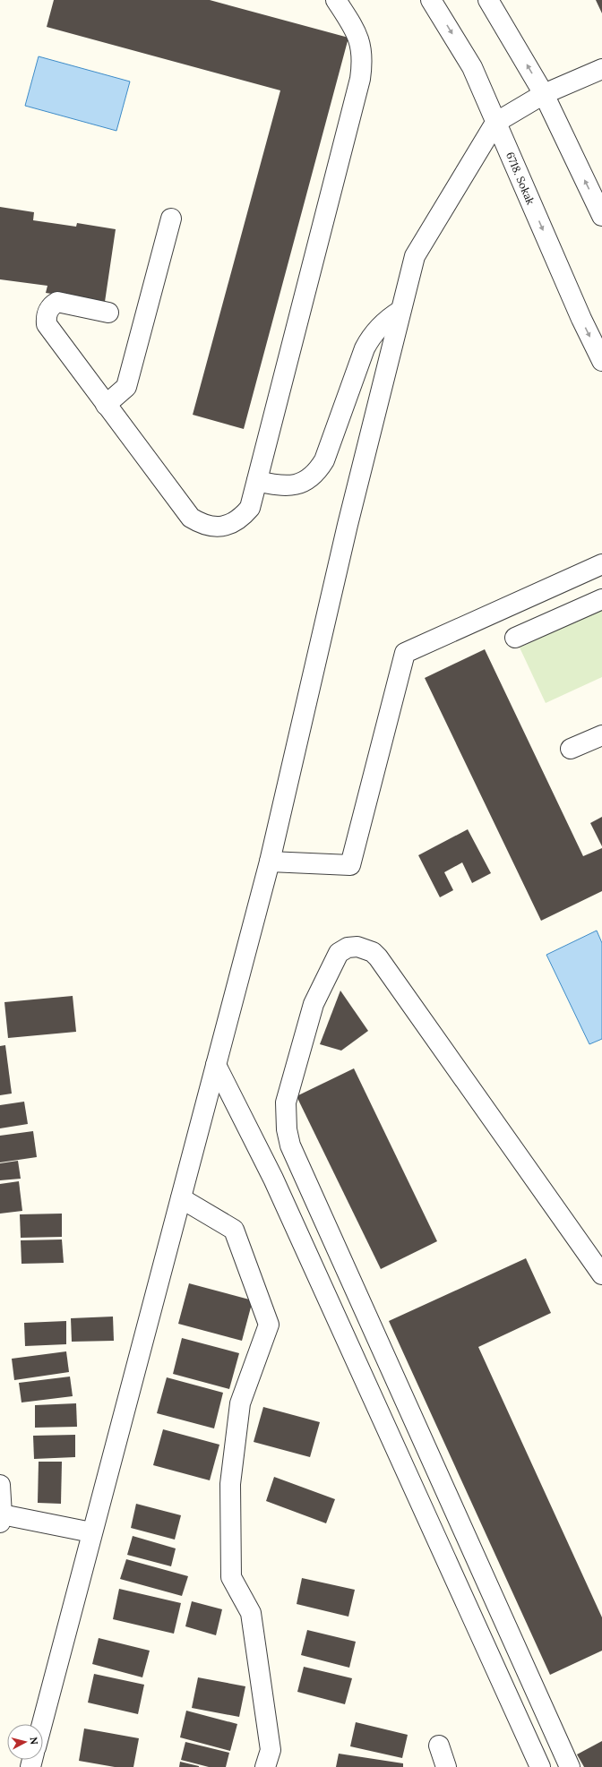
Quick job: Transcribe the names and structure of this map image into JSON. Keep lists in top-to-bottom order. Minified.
{"streets":{"street":["6718. Sokak"]},"north":"right"}
